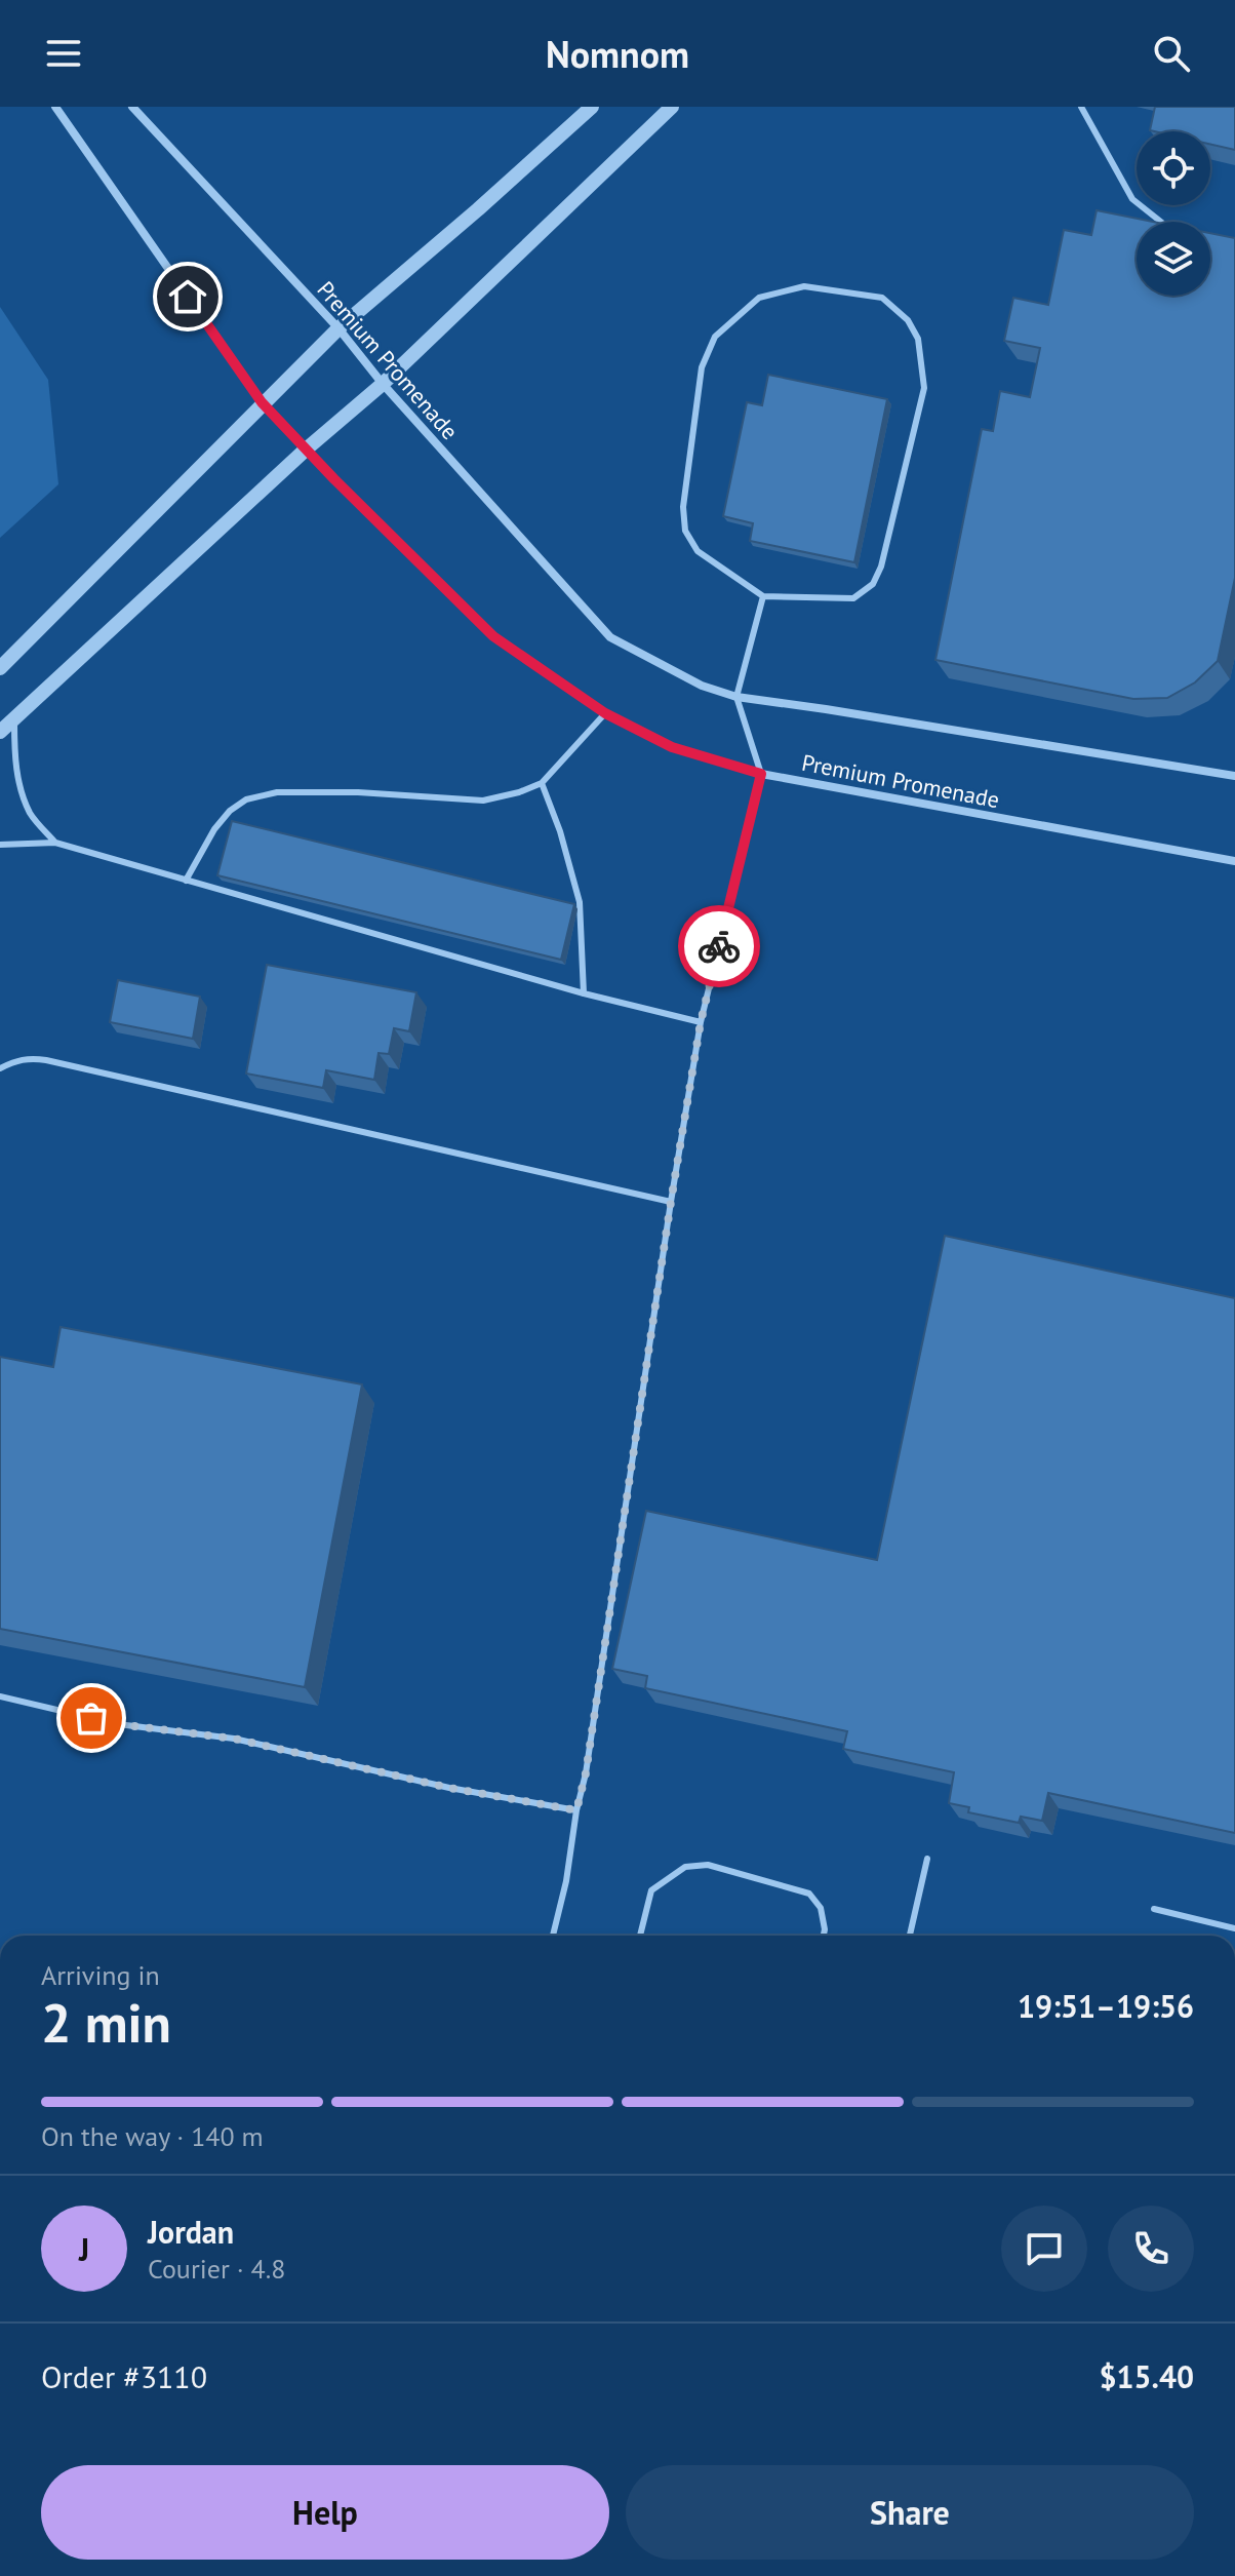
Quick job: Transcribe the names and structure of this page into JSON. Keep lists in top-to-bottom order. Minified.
{"streets":{"street":["Premium Promenade"]},"page":{"header":"Nomnom","heading":["2 min","Arriving in","19:51–19:56"],"panel":["Jordan","Courier · 4.8","Order #3110","$15.40"],"bar":"On the way · 140 m","round":"J","buttons":["Help","Share"]}}
